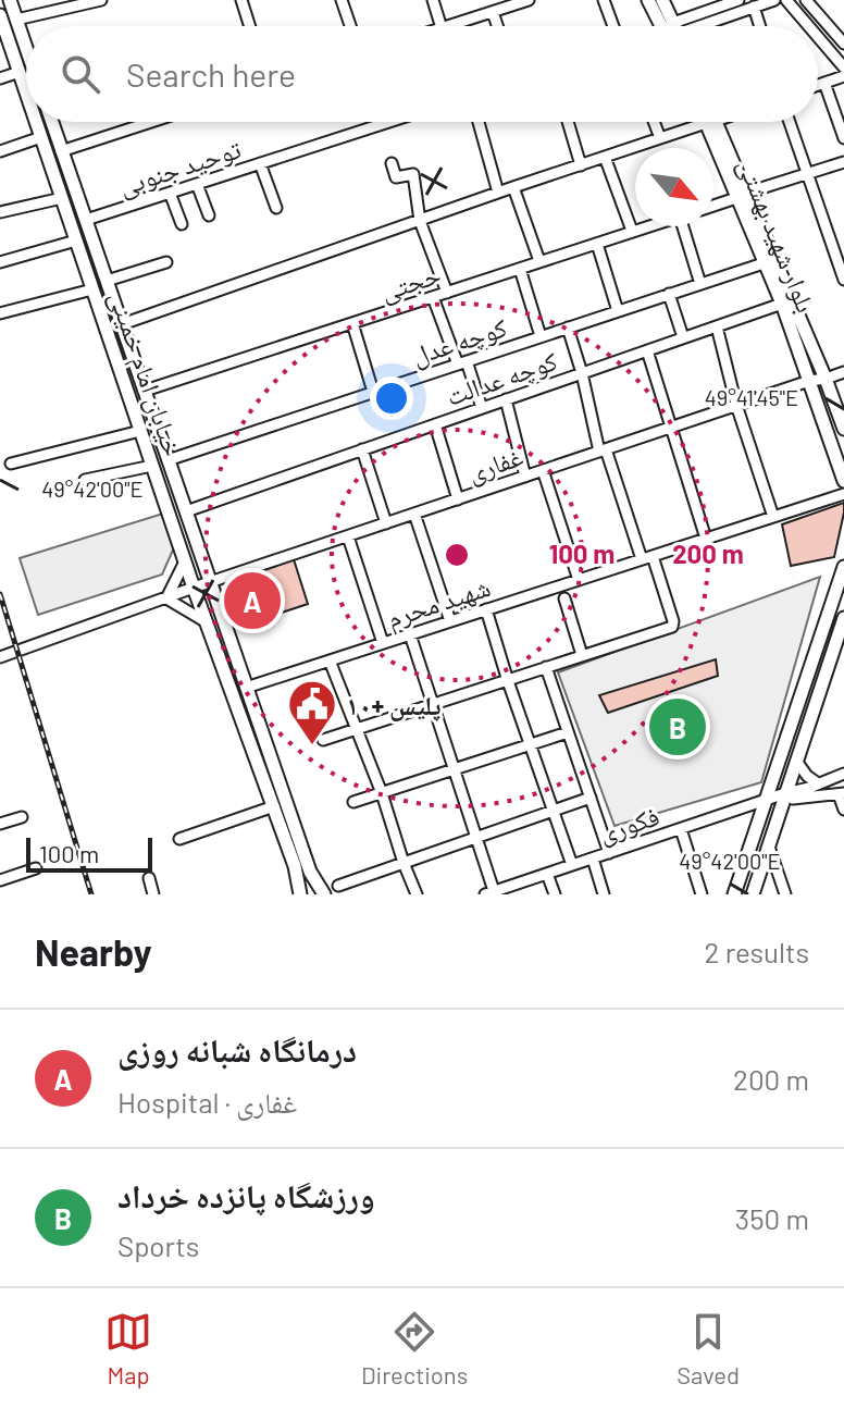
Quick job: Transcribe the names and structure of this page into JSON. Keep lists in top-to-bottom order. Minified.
{"streets":{"main road":["بلوار شهید بهشتی","خیابان امام خمینی"],"street":["توحید جنوبی","حجتی","کوچه عدل","کوچه عدالت","غفاری","شهید محرم","فکوری"]},"crossings":[["توحید جنوبی","خیابان امام خمینی"],["بلوار شهید بهشتی","کوچه عدل"],["بلوار شهید بهشتی","کوچه عدالت"],["بلوار شهید بهشتی","غفاری"],["حجتی","خیابان امام خمینی"],["کوچه عدل","خیابان امام خمینی"],["خیابان امام خمینی","کوچه عدالت"],["خیابان امام خمینی","غفاری"],["خیابان امام خمینی","شهید محرم"]],"places":{"public building":["پلیس +۱۰"]},"scale_bar":"100 m","north":"bottom right","page":{"search":"Search here","pins":["A","B"],"scale":"100 m","heading":["Nearby","2 results"],"list":[{"mark":"A","name":"درمانگاه شبانه روزی","note":"Hospital · غفاری","value":"200 m"},{"mark":"B","name":"ورزشگاه پانزده خرداد","note":"Sports","value":"350 m"}],"nav":["Map","Directions","Saved"]},"coordinates":["49°41'45\"E","49°42'00\"E"],"rings":["100 m","200 m"]}
